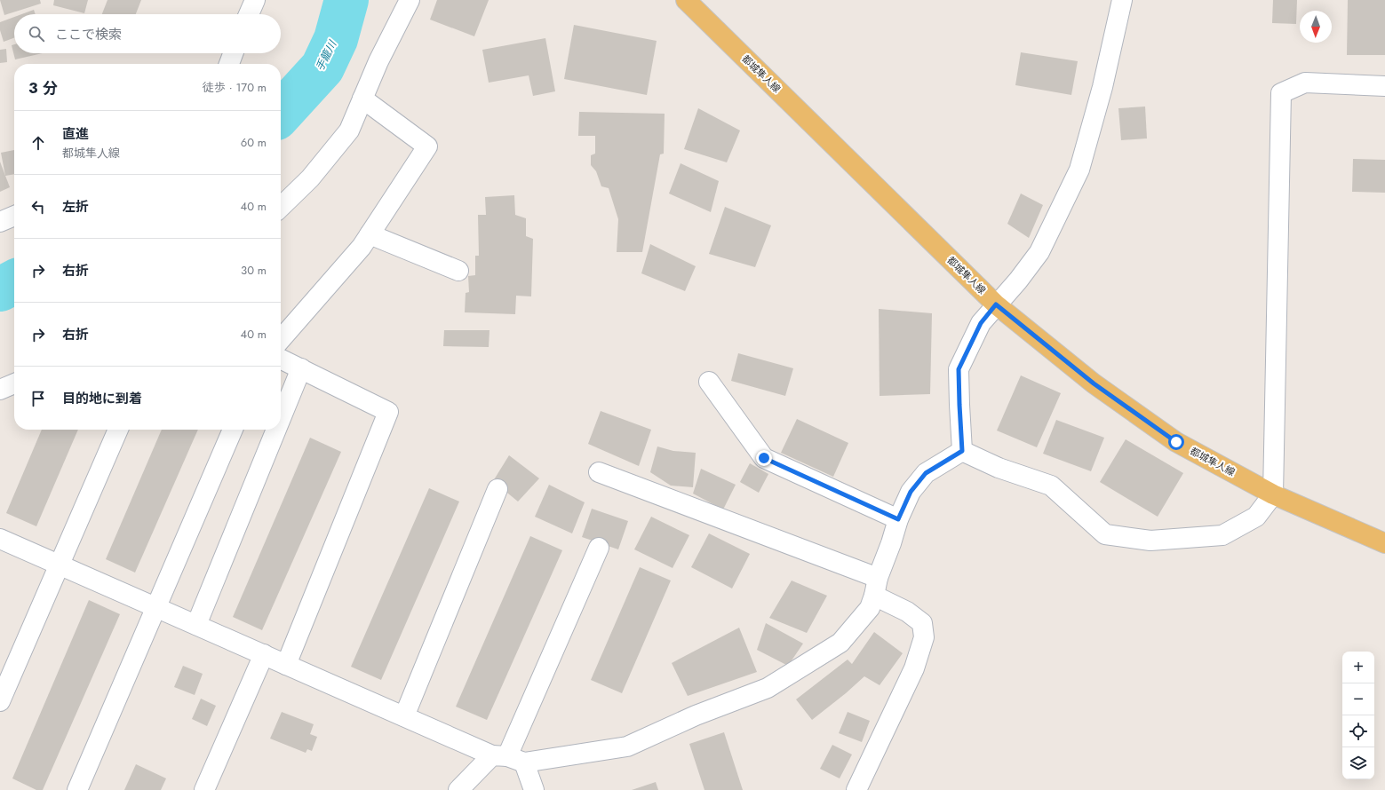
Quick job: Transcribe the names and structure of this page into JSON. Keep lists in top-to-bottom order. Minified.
{"streets":{"main road":["都城隼人線"]},"water":["手籠川"],"north":"bottom","page":{"search":"ここで検索","heading":["3 分","徒歩 · 170 m"],"list":[["直進","都城隼人線","60 m"],["左折","40 m"],["右折","30 m"],["右折","40 m"],"目的地に到着"],"map_buttons":["+","−"]}}
